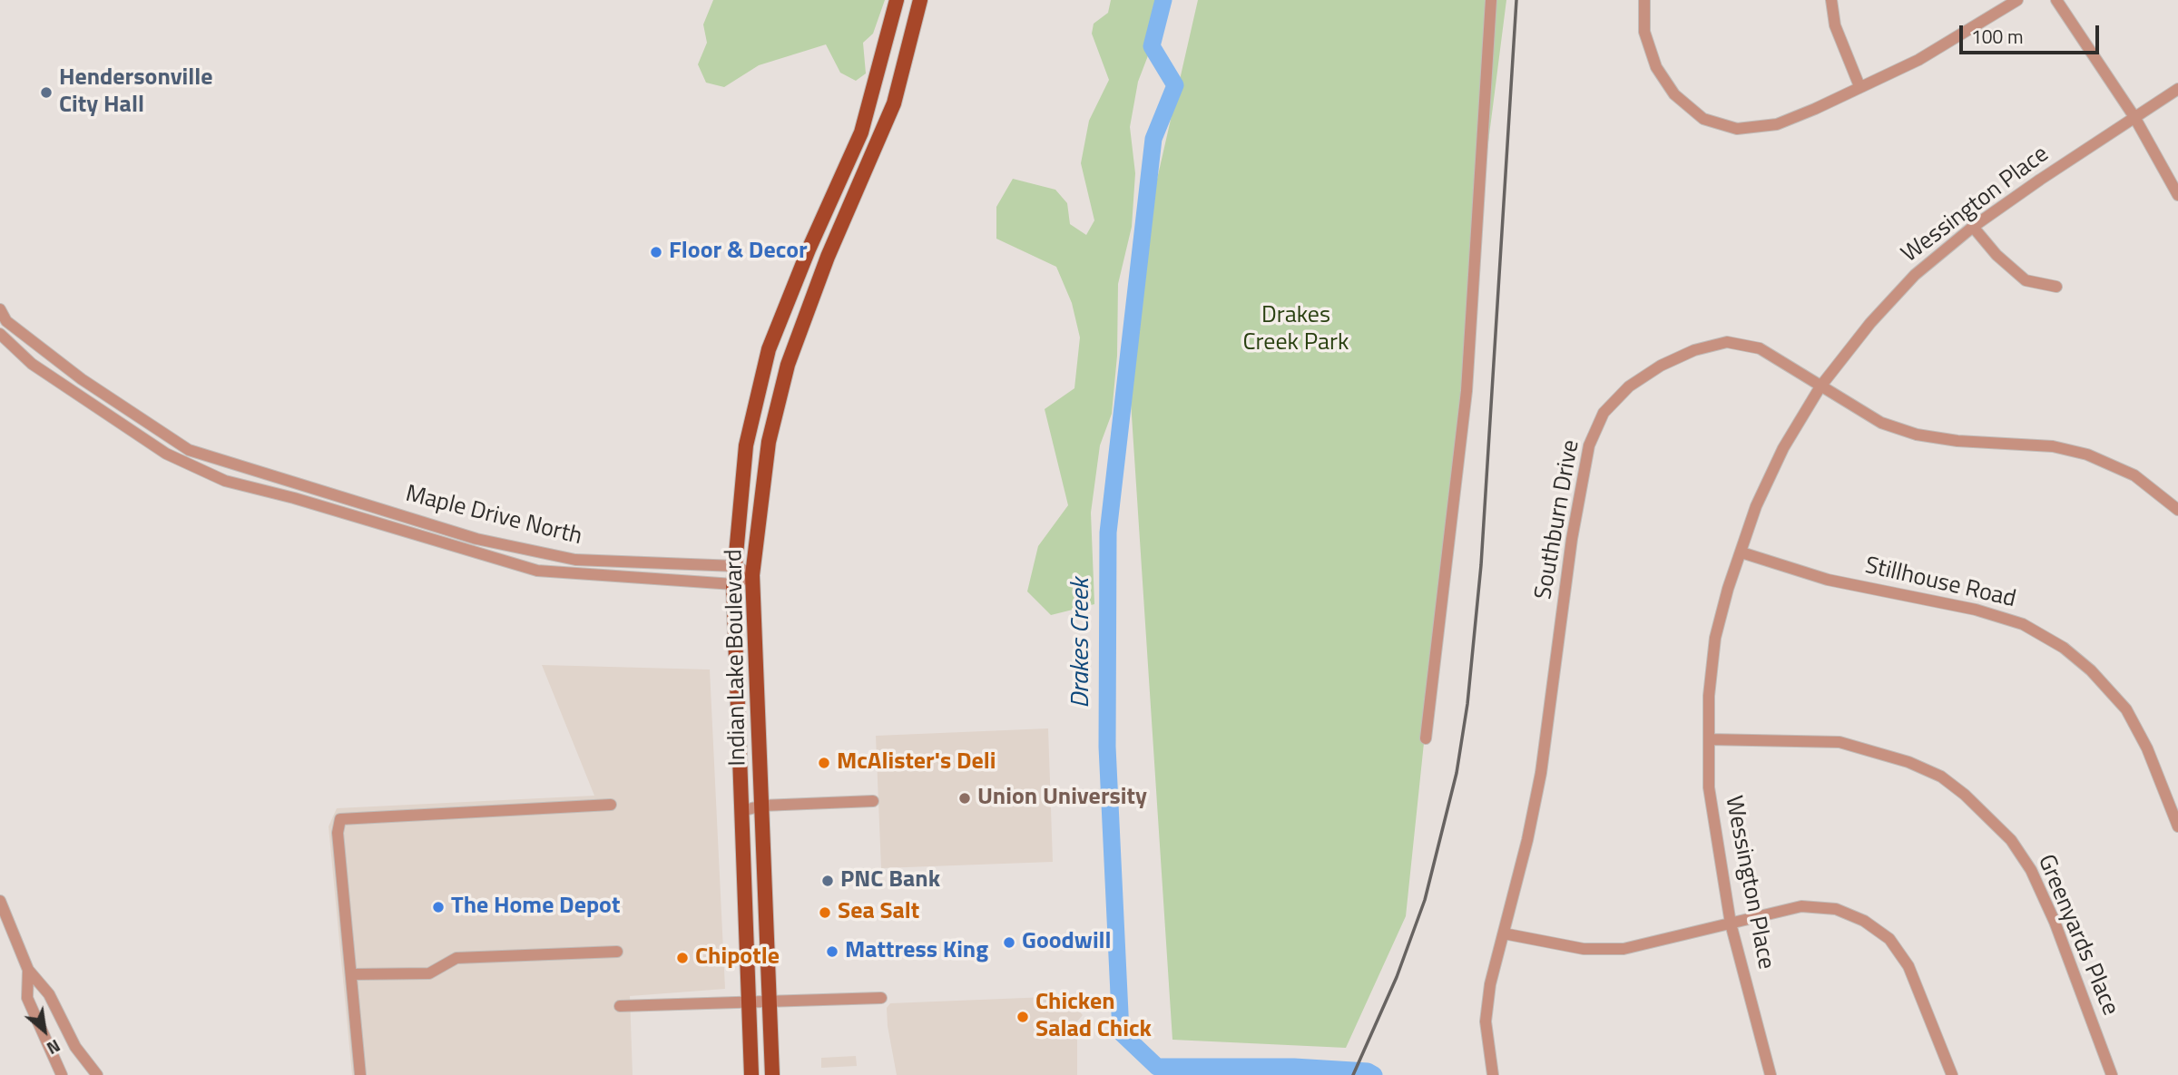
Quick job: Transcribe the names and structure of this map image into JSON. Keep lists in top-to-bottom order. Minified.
{"streets":{"main road":["Indian Lake Boulevard"],"street":["Wessington Place","Maple Drive North","Southburn Drive","Stillhouse Road","Greenyards Place"]},"crossings":[["Wessington Place","Southburn Drive"],["Wessington Place","Stillhouse Road"],["Wessington Place","Greenyards Place"],["Maple Drive North","Indian Lake Boulevard"]],"water":["Drakes Creek"],"parks":["Drakes Creek Park"],"places":["Hendersonville City Hall","Floor & Decor","McAlister's Deli","Union University","PNC Bank","The Home Depot","Sea Salt","Goodwill","Mattress King","Chipotle","Chicken Salad Chick"],"scale_bar":"100 m","north":"bottom right"}
